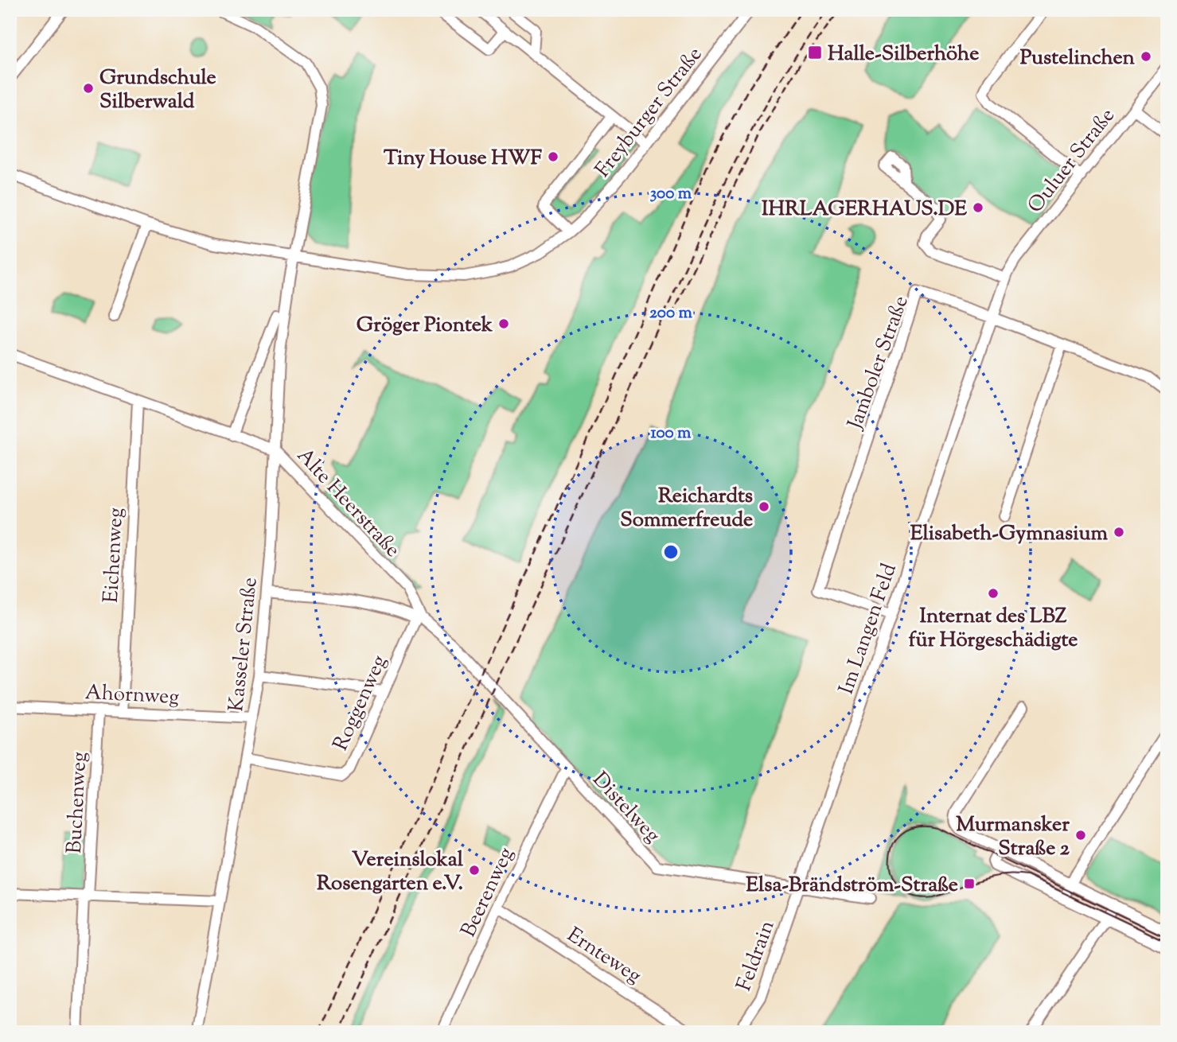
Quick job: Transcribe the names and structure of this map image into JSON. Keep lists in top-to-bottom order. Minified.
{"streets":{"street":["Freyburger Straße","Ouluer Straße","Jamboler Straße","Alte Heerstraße","Eichenweg","Im Langen Feld","Kasseler Straße","Ahornweg","Roggenweg","Buchenweg","Distelweg","Beerenweg","Ernteweg","Feldrain"]},"crossings":[["Freyburger Straße","Kasseler Straße"],["Ouluer Straße","Jamboler Straße"],["Ouluer Straße","Im Langen Feld"],["Jamboler Straße","Im Langen Feld"],["Alte Heerstraße","Eichenweg"],["Alte Heerstraße","Kasseler Straße"],["Alte Heerstraße","Roggenweg"],["Alte Heerstraße","Distelweg"],["Eichenweg","Ahornweg"],["Im Langen Feld","Distelweg"],["Im Langen Feld","Feldrain"],["Kasseler Straße","Ahornweg"],["Kasseler Straße","Roggenweg"],["Ahornweg","Buchenweg"],["Roggenweg","Distelweg"],["Distelweg","Beerenweg"],["Distelweg","Feldrain"],["Beerenweg","Ernteweg"]],"places":{"transit":["Halle-Silberhöhe","Elsa-Brändström-Straße"],"other":["Pustelinchen","Grundschule Silberwald","Tiny House HWF","IHRLAGERHAUS.DE","Gröger Piontek","Reichardts Sommerfreude","Elisabeth-Gymnasium","Internat des LBZ für Hörgeschädigte","Murmansker Straße 2","Vereinslokal Rosengarten e.V."]},"rings":["300 m","200 m","100 m"]}
